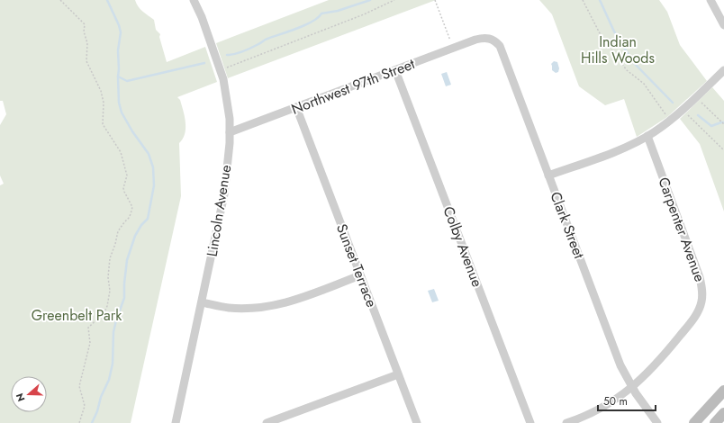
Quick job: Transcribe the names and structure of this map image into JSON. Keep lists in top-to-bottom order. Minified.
{"streets":{"street":["Northwest 97th Street","Lincoln Avenue","Clark Street","Carpenter Avenue","Colby Avenue","Sunset Terrace"]},"crossings":[["Northwest 97th Street","Lincoln Avenue"],["Northwest 97th Street","Clark Street"],["Northwest 97th Street","Colby Avenue"],["Northwest 97th Street","Sunset Terrace"],["Clark Street","Carpenter Avenue"]],"parks":["Indian Hills Woods","Greenbelt Park"],"scale_bar":"50 m","north":"left"}
